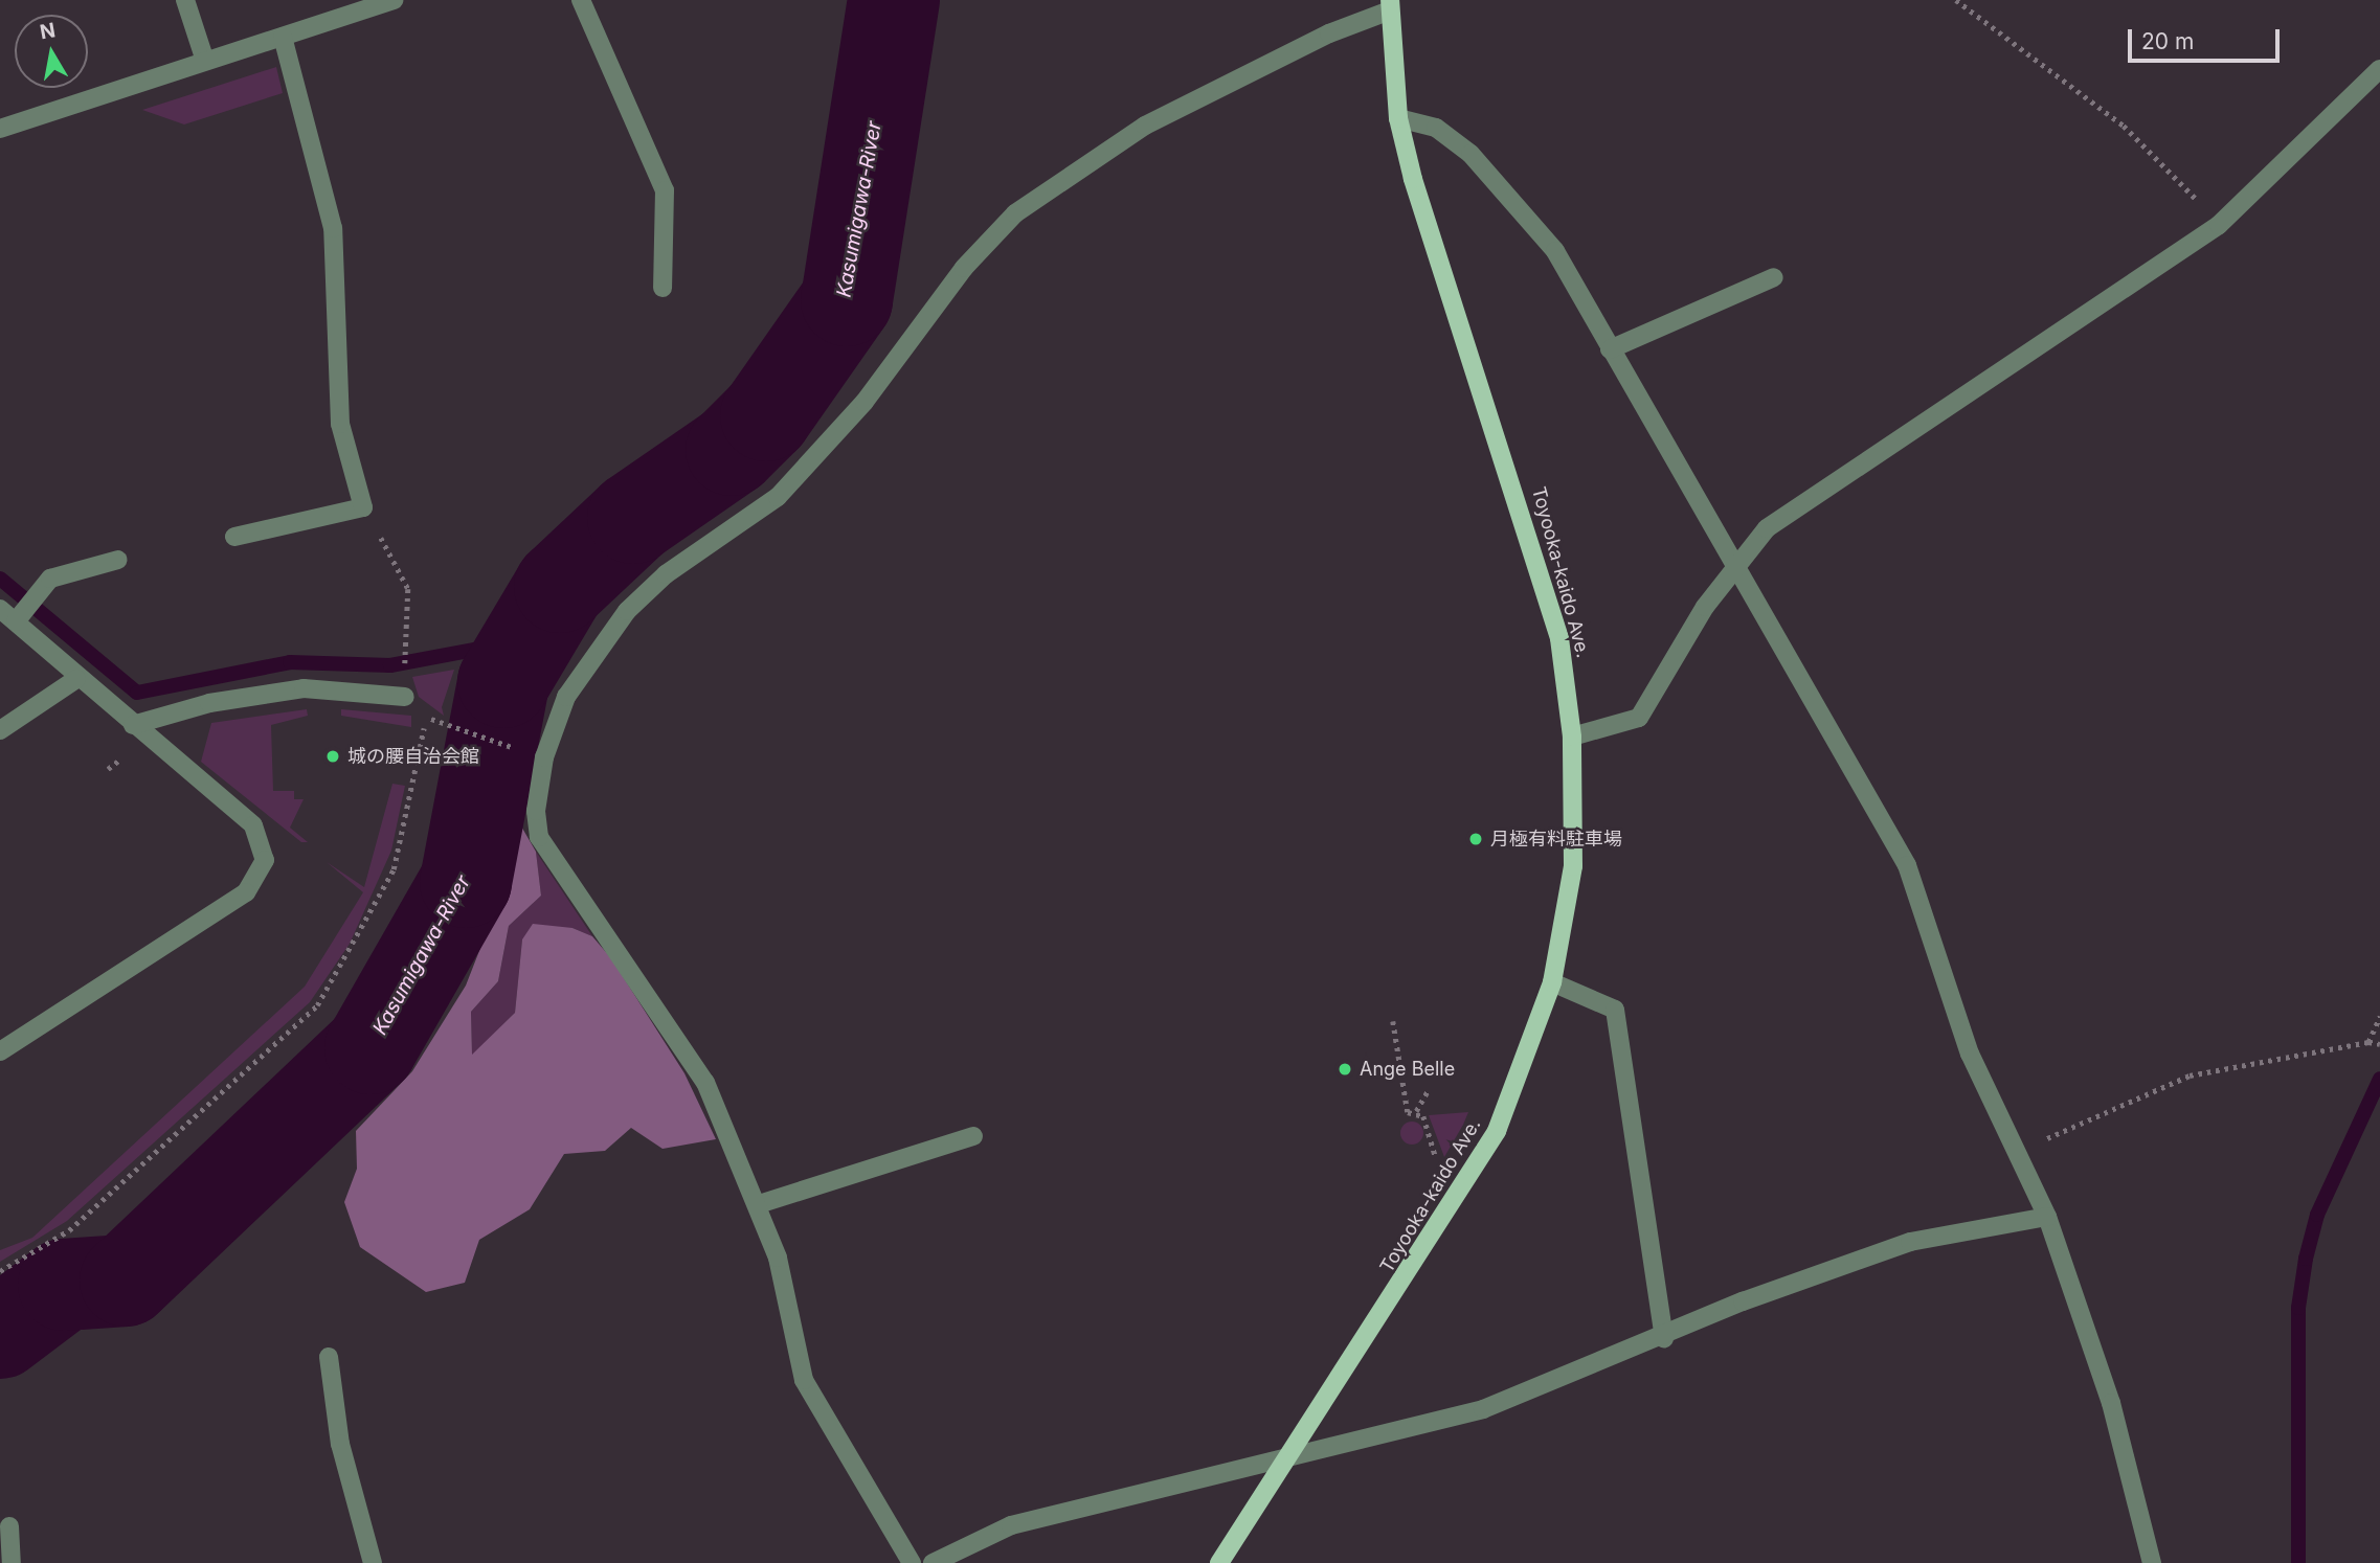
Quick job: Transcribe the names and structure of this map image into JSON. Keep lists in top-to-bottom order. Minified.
{"streets":{"main road":["Toyooka-kaido Ave."]},"water":["Kasumigawa-River"],"places":["城の腰自治会館","月極有料駐車場","Ange Belle"],"scale_bar":"20 m","north":"top"}
